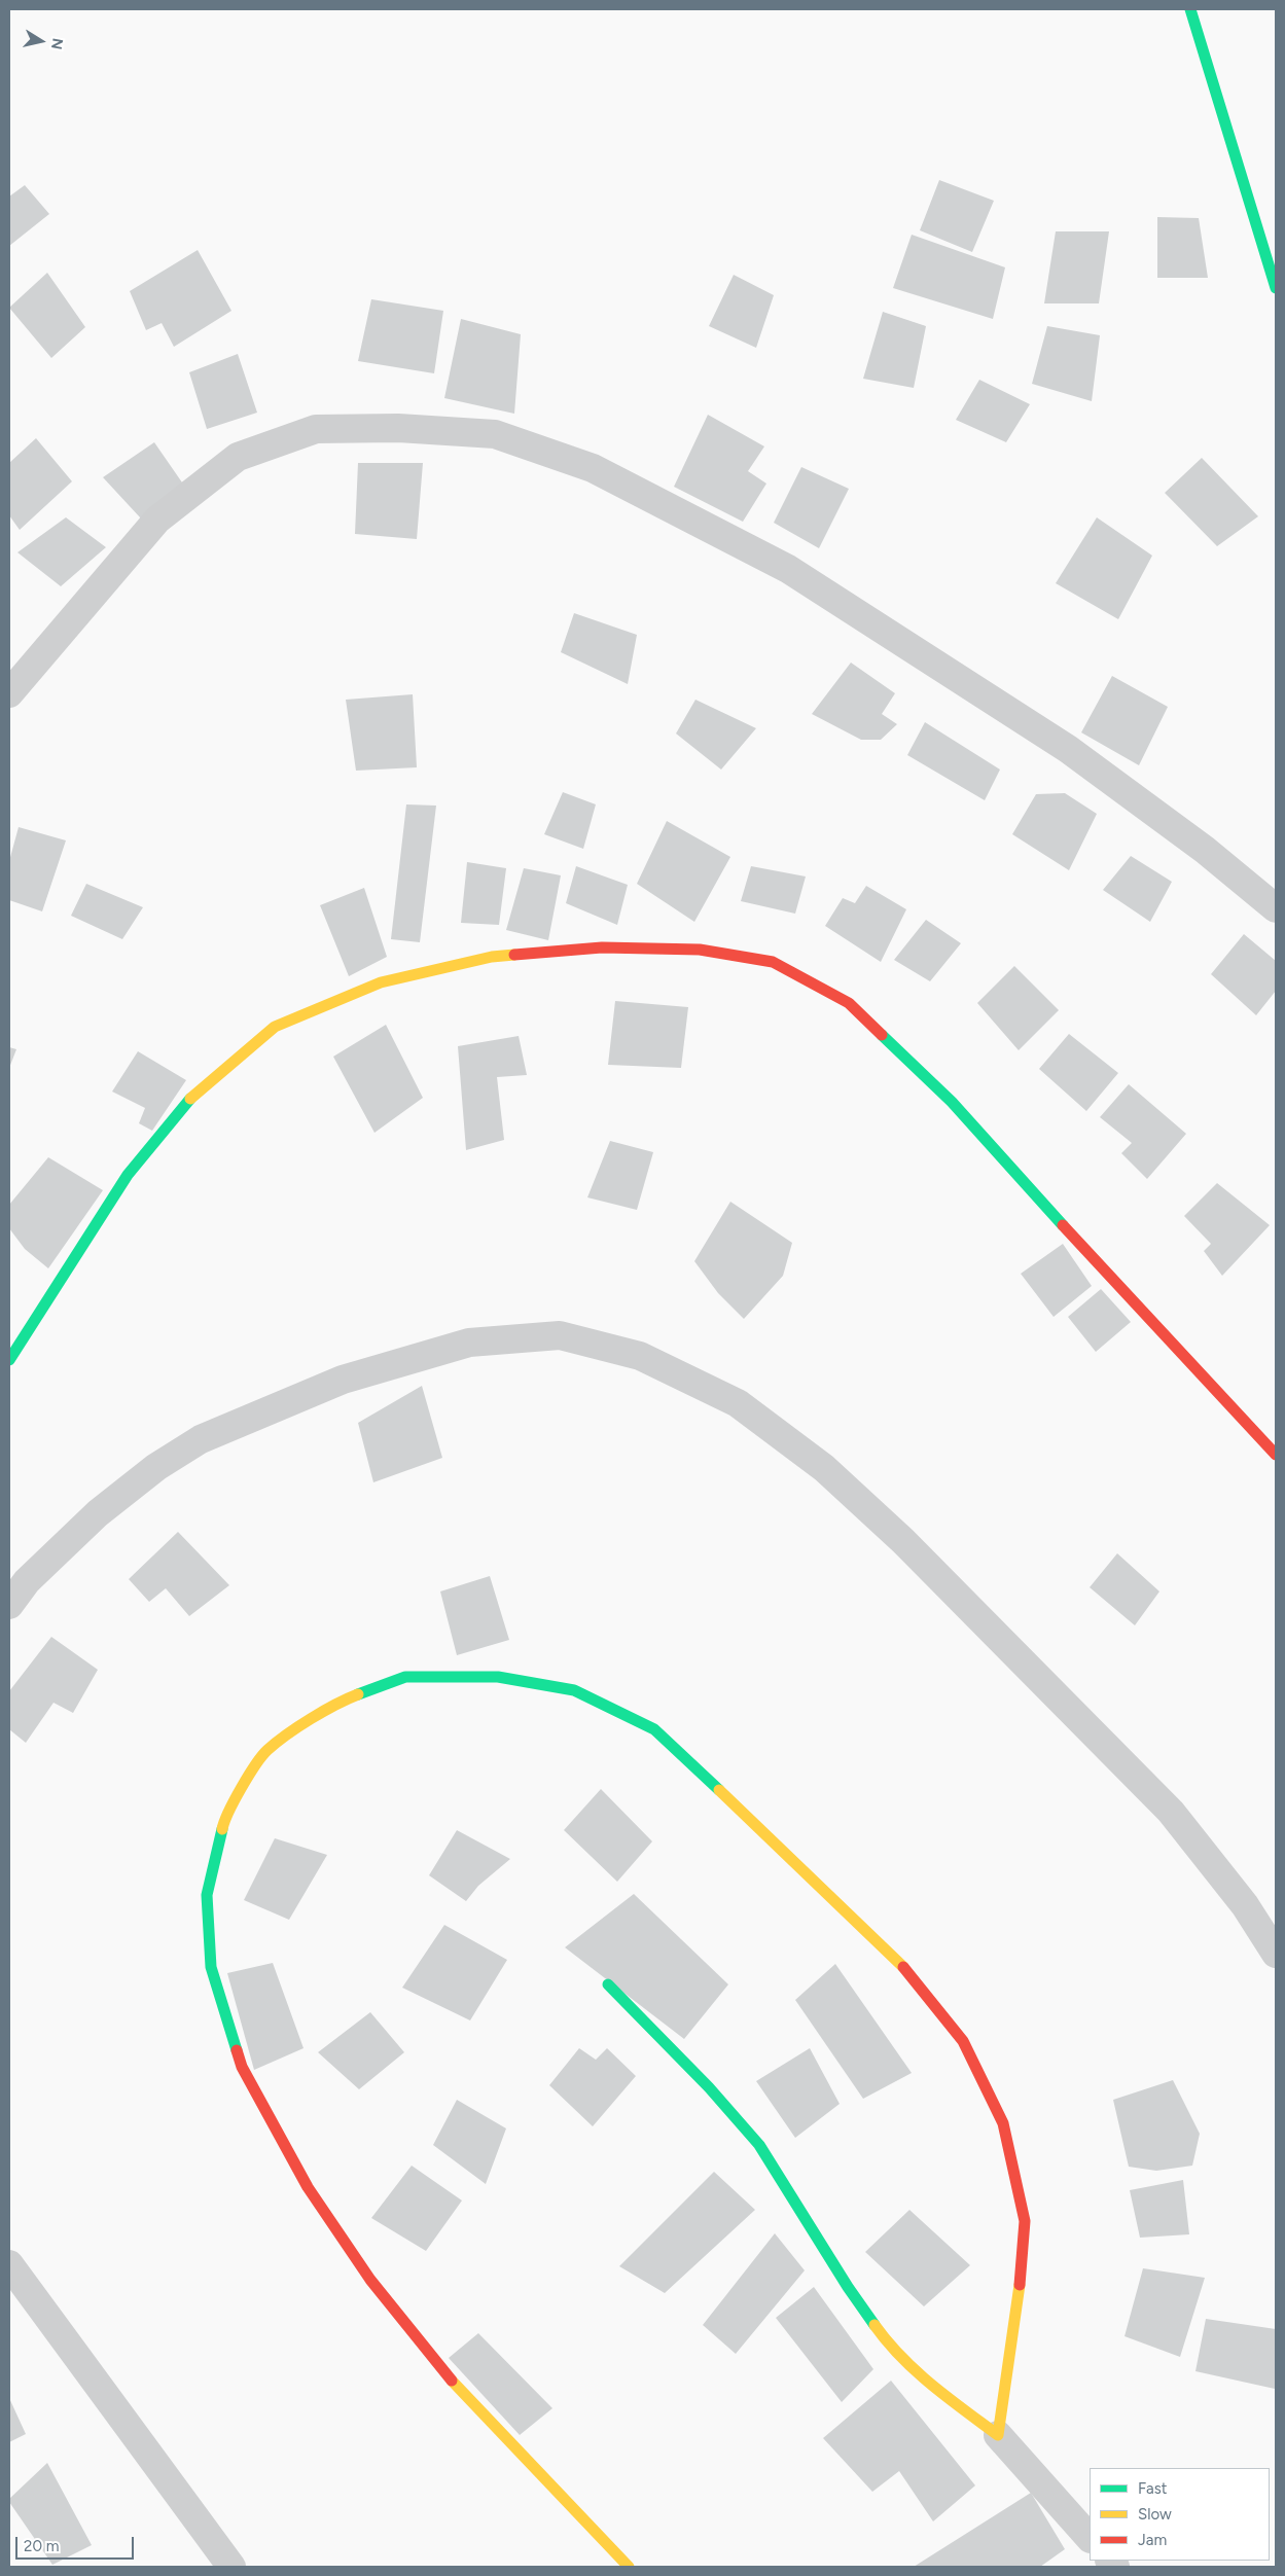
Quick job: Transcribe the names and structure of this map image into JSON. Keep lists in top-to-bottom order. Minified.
{"legend":["Fast","Slow","Jam"],"scale_bar":"20 m","north":"right"}
